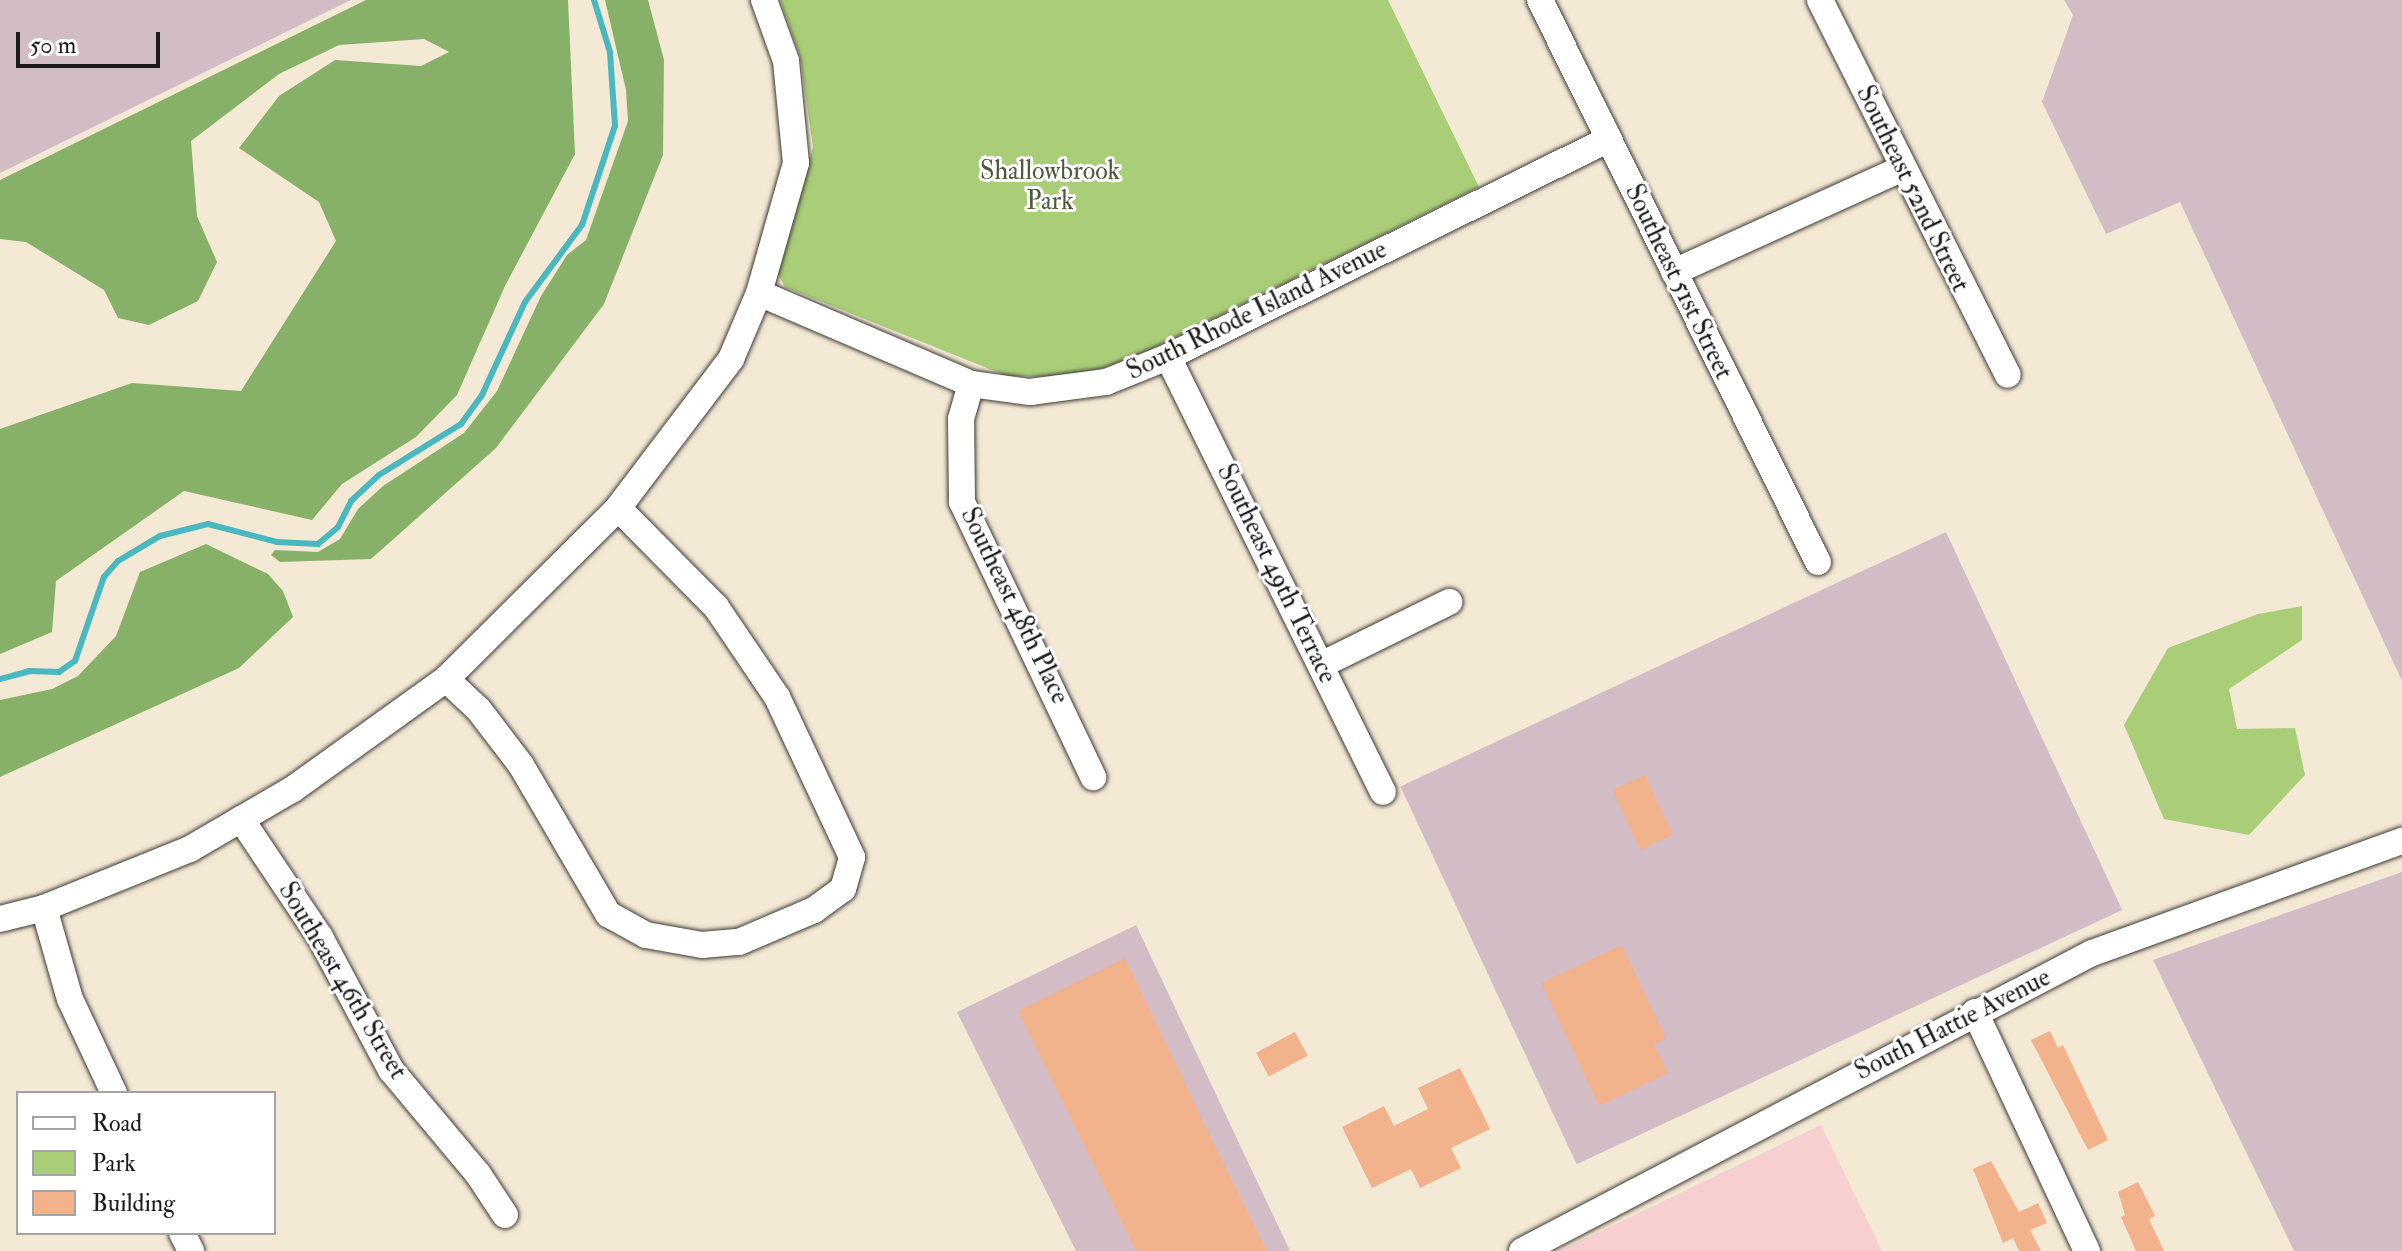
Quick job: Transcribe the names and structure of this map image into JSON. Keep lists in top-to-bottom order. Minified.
{"streets":{"street":["Southeast 52nd Street","Southeast 51st Street","South Rhode Island Avenue","Southeast 49th Terrace","Southeast 48th Place","Southeast 46th Street","South Hattie Avenue"]},"crossings":[["Southeast 51st Street","South Rhode Island Avenue"],["South Rhode Island Avenue","Southeast 49th Terrace"],["South Rhode Island Avenue","Southeast 48th Place"]],"parks":["Shallowbrook Park"],"legend":["Road","Park","Building"],"scale_bar":"50 m"}
